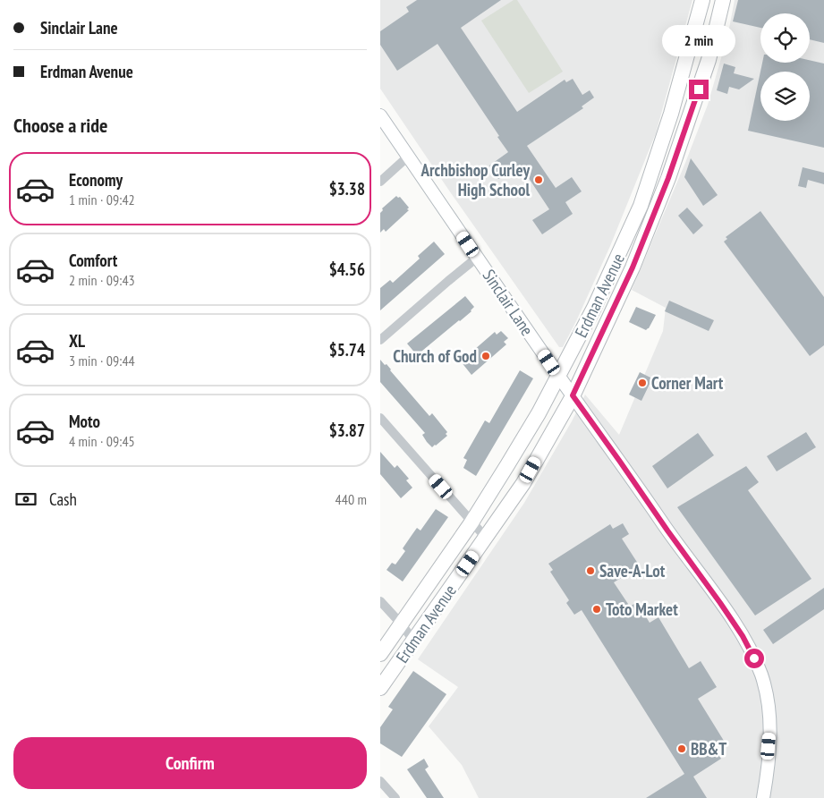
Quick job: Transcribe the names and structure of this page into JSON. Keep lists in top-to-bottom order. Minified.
{"streets":{"main road":["Erdman Avenue","Sinclair Lane"]},"crossings":[["Erdman Avenue","Sinclair Lane"]],"places":["Archbishop Curley High School","Church of God","Corner Mart","Save-A-Lot","Toto Market","BB&T"],"page":{"banner":["Sinclair Lane","Erdman Avenue"],"bubble":"2 min","heading":"Choose a ride","list":[{"name":"Economy","note":"1 min · 09:42","value":"$3.38"},{"name":"Comfort","note":"2 min · 09:43","value":"$4.56"},{"name":"XL","note":"3 min · 09:44","value":"$5.74"},{"name":"Moto","note":"4 min · 09:45","value":"$3.87"}],"pay":["Cash","440 m"],"buttons":"Confirm"}}
